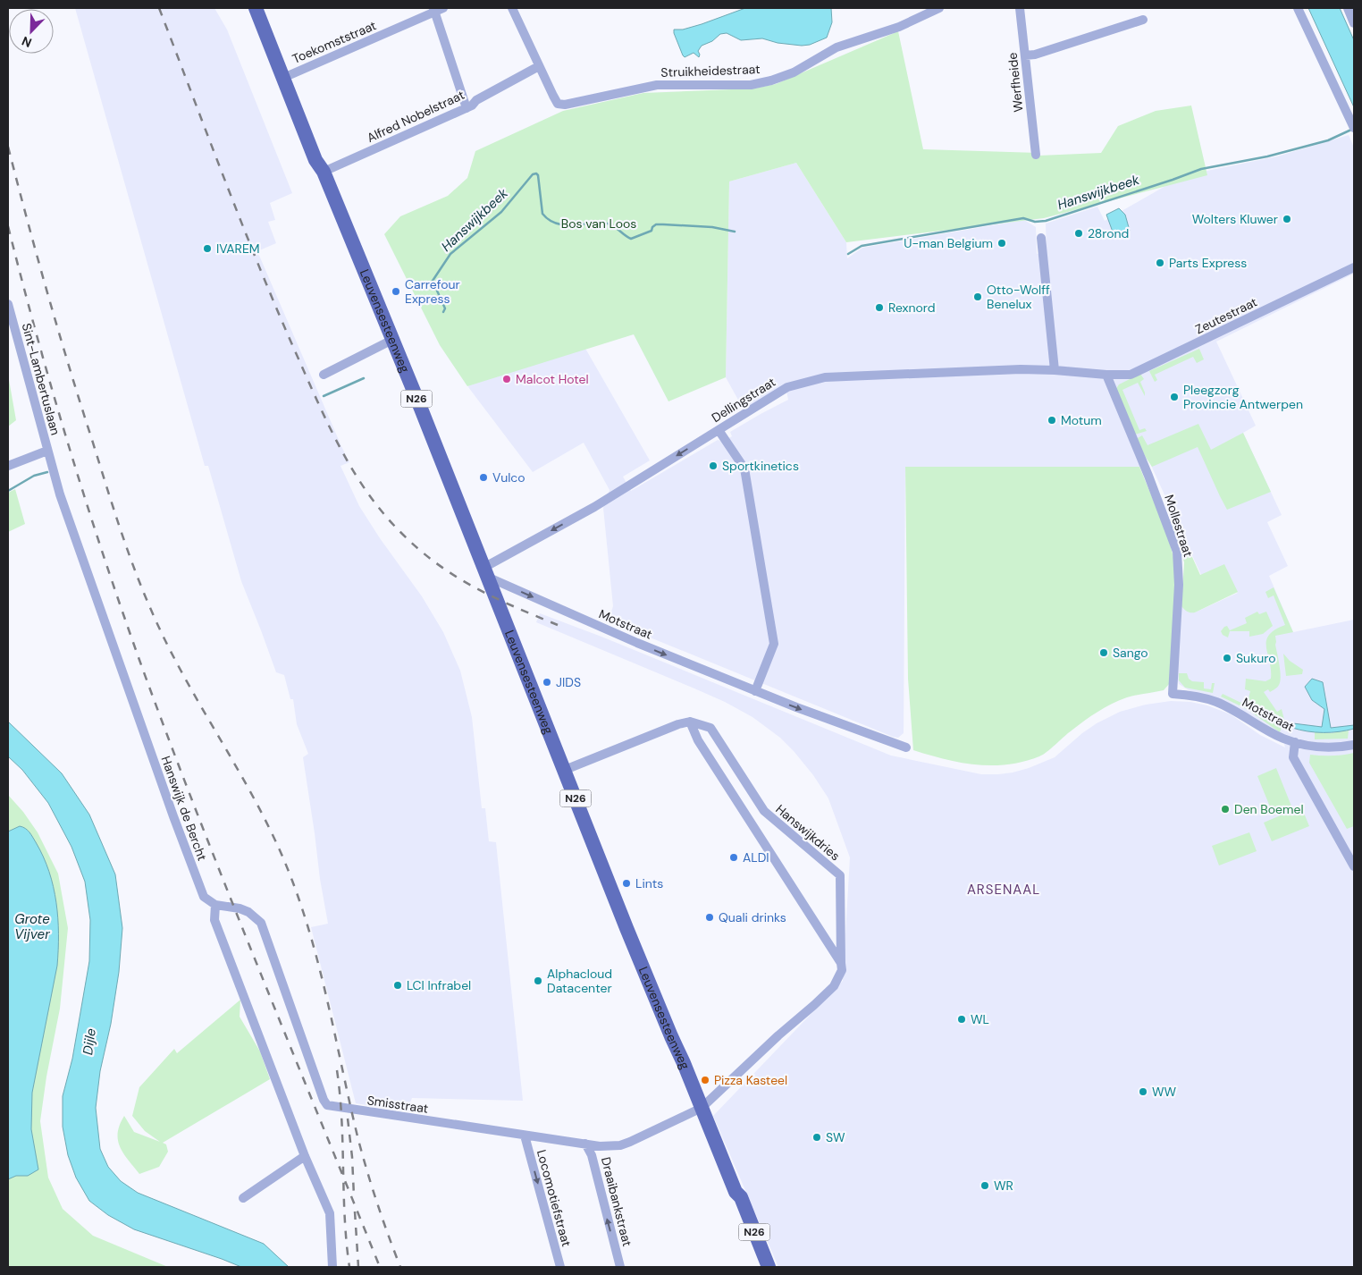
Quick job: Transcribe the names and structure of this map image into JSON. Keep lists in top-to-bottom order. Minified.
{"streets":{"main road":["Leuvensesteenweg","N26"],"street":["Toekomststraat","Struikheidestraat","Werfheide","Alfred Nobelstraat","Zeutestraat","Sint-Lambertuslaan","Dellingstraat","Mollestraat","Motstraat","Hanswijk de Bercht","Hanswijkdries","Smisstraat","Locomotiefstraat","Draaibankstraat"]},"crossings":[["Toekomststraat","Leuvensesteenweg"],["Struikheidestraat","Alfred Nobelstraat"],["Alfred Nobelstraat","Leuvensesteenweg"],["Zeutestraat","Dellingstraat"],["Zeutestraat","Mollestraat"],["Leuvensesteenweg","Dellingstraat"],["Leuvensesteenweg","Motstraat"],["Leuvensesteenweg","Hanswijkdries"],["Leuvensesteenweg","Smisstraat"],["Sint-Lambertuslaan","Hanswijk de Bercht"],["Dellingstraat","Mollestraat"],["Dellingstraat","Motstraat"],["Mollestraat","Motstraat"],["Hanswijk de Bercht","Smisstraat"],["Hanswijkdries","Smisstraat"],["Smisstraat","Locomotiefstraat"],["Smisstraat","Draaibankstraat"]],"one_way":["Dellingstraat","Motstraat","Locomotiefstraat","Draaibankstraat"],"districts":["ARSENAAL"],"water":["Hanswijkbeek","Grote Vijver","Dijle"],"parks":["Bos van Loos"],"places":["Wolters Kluwer","28rond","U-man Belgium","IVAREM","Parts Express","Carrefour Express","Otto-Wolff Benelux","Rexnord","Malcot Hotel","Pleegzorg Provincie Antwerpen","Motum","Sportkinetics","Vulco","Sango","Sukuro","JIDS","Den Boemel","ALDI","Lints","Quali drinks","Alphacloud Datacenter","LCI Infrabel","WL","Pizza Kasteel","WW","SW","WR"],"north":"bottom left"}
